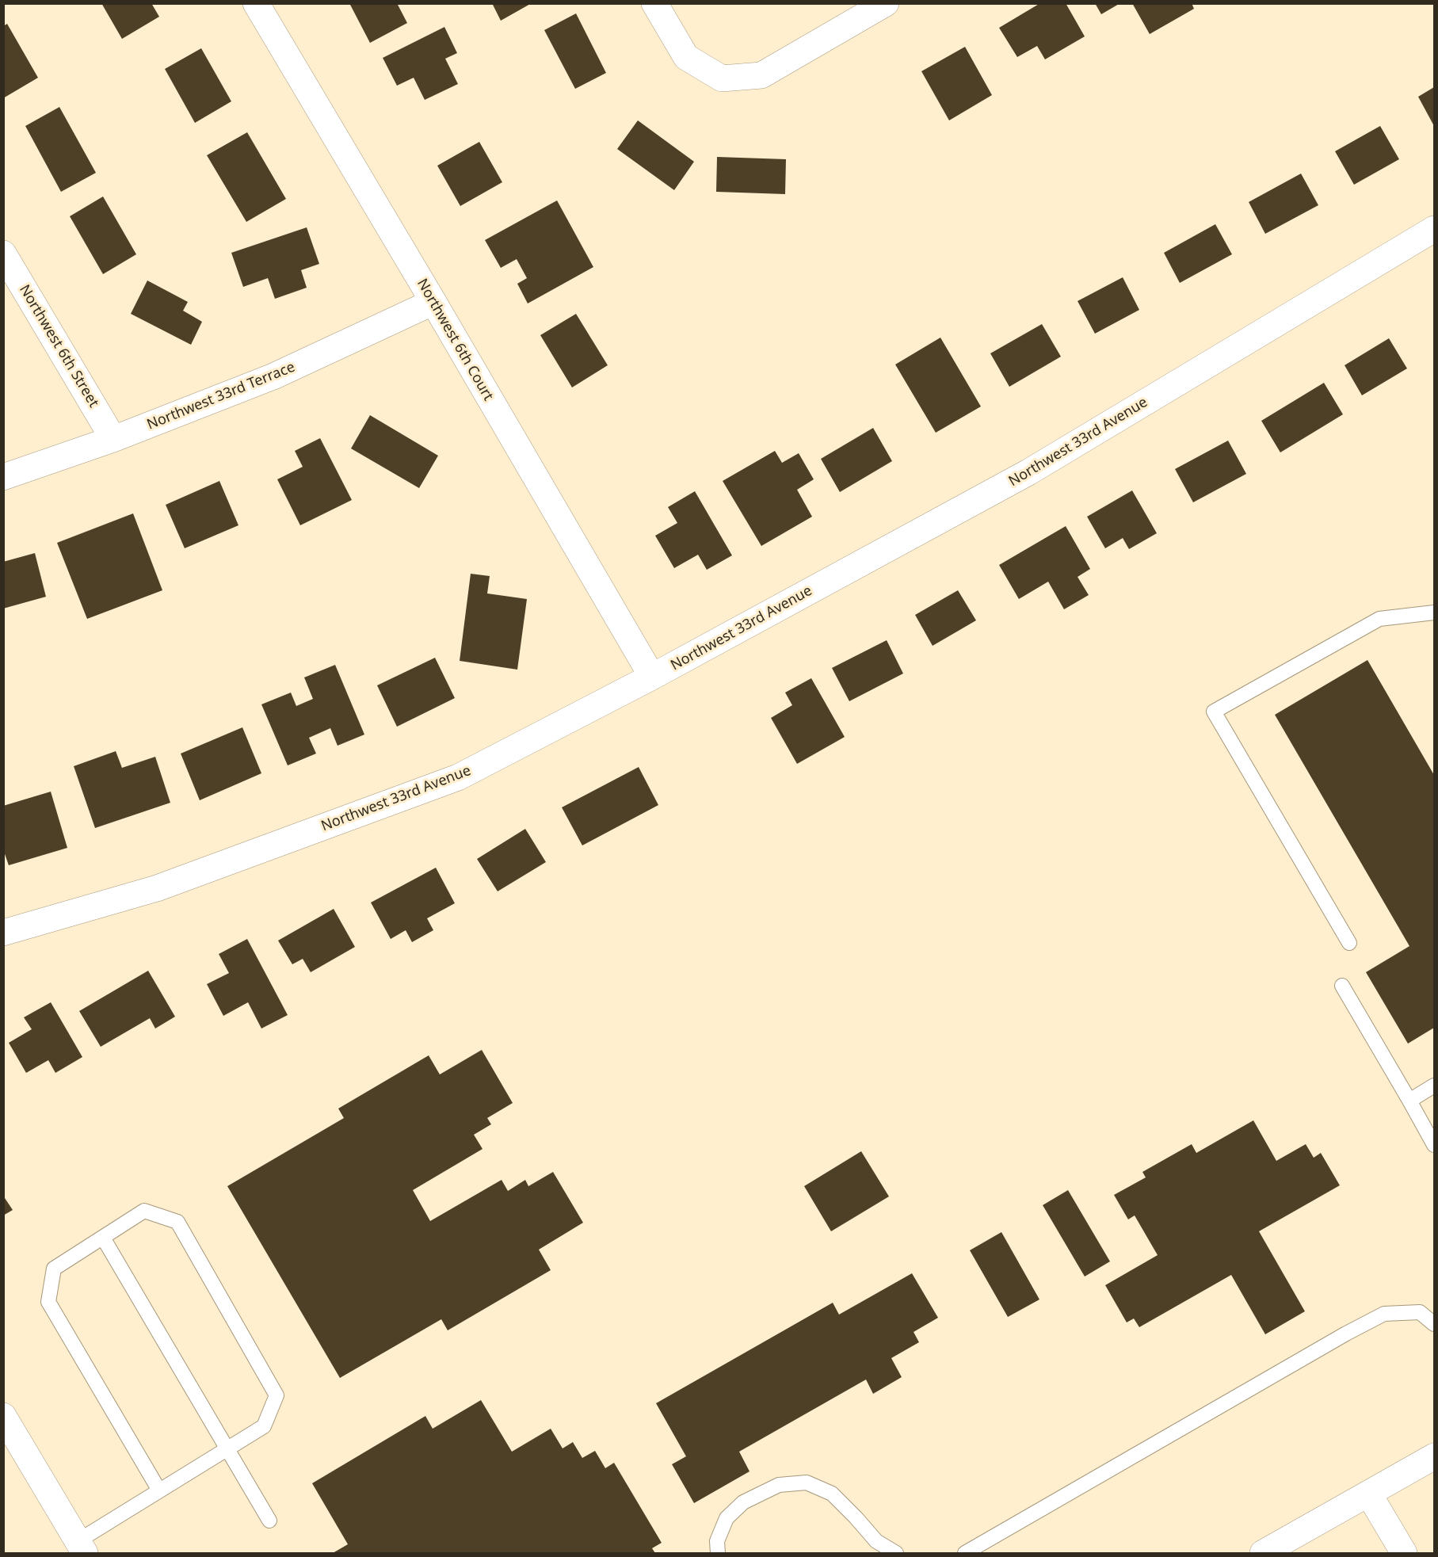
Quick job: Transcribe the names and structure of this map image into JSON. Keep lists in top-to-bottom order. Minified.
{"streets":{"street":["Northwest 6th Court","Northwest 6th Street","Northwest 33rd Terrace","Northwest 33rd Avenue"]},"crossings":[["Northwest 6th Court","Northwest 33rd Terrace"],["Northwest 6th Court","Northwest 33rd Avenue"],["Northwest 6th Street","Northwest 33rd Terrace"]]}
